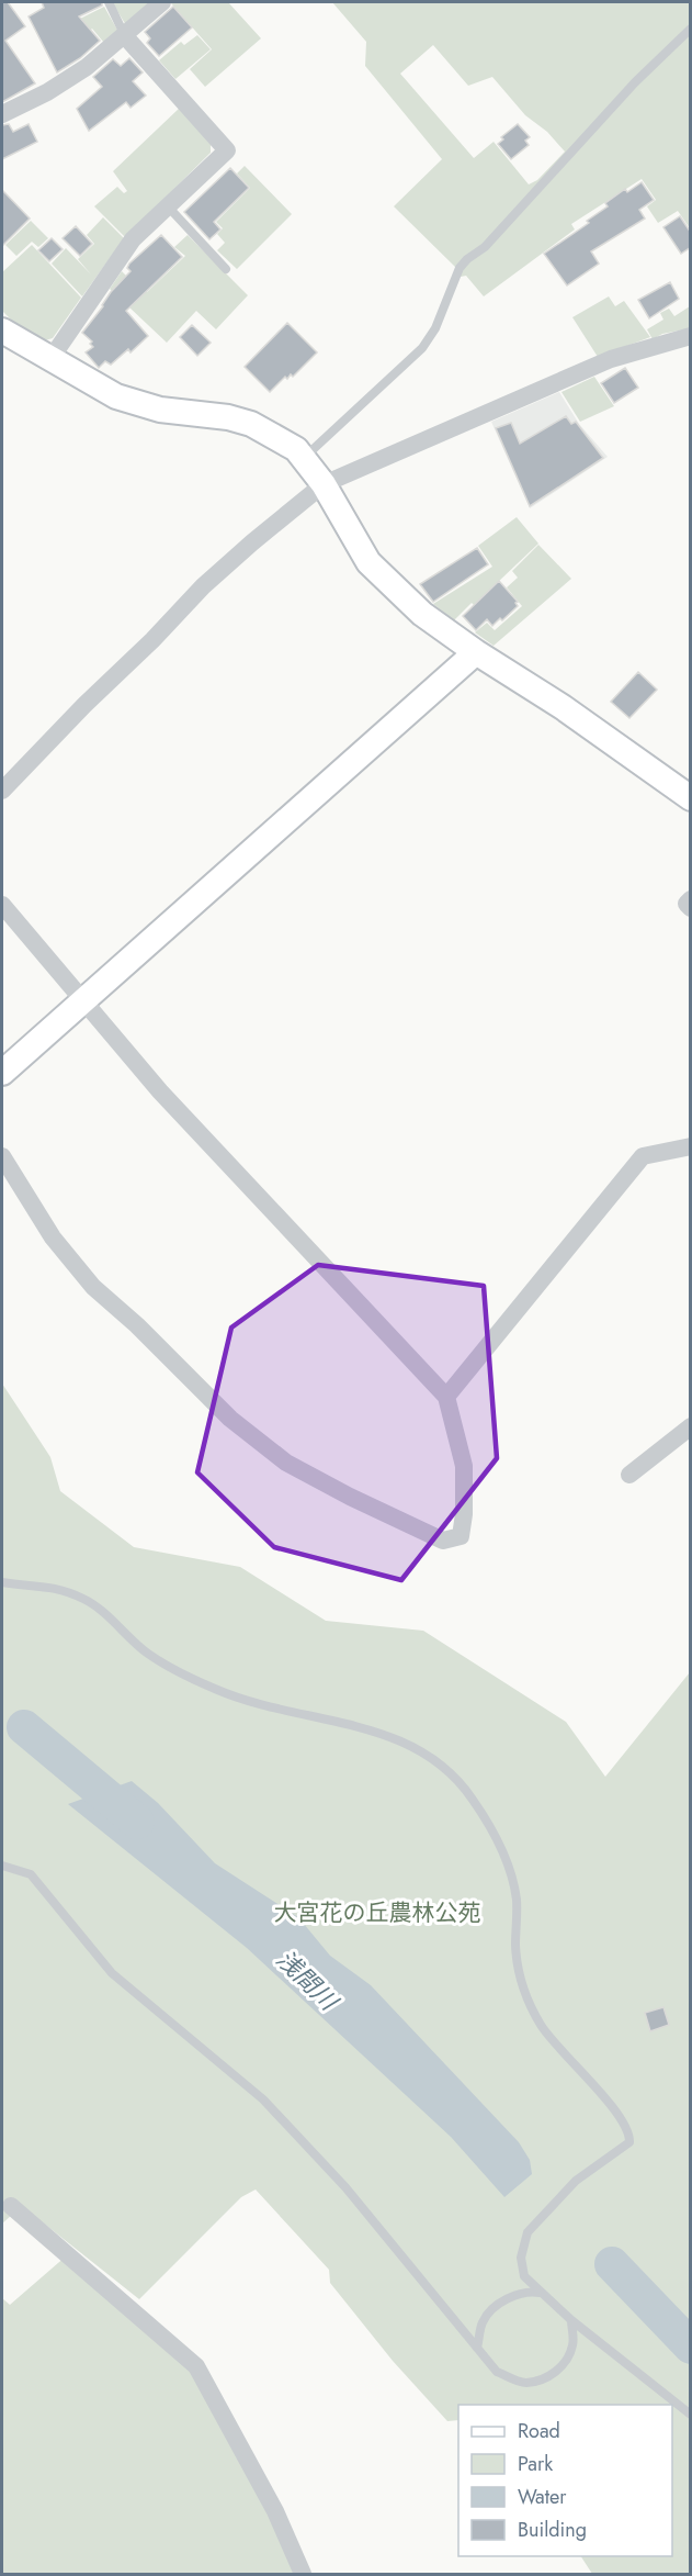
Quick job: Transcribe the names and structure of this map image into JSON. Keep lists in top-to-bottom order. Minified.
{"water":["浅間川"],"parks":["大宮花の丘農林公苑"],"legend":["Road","Park","Water","Building"]}
